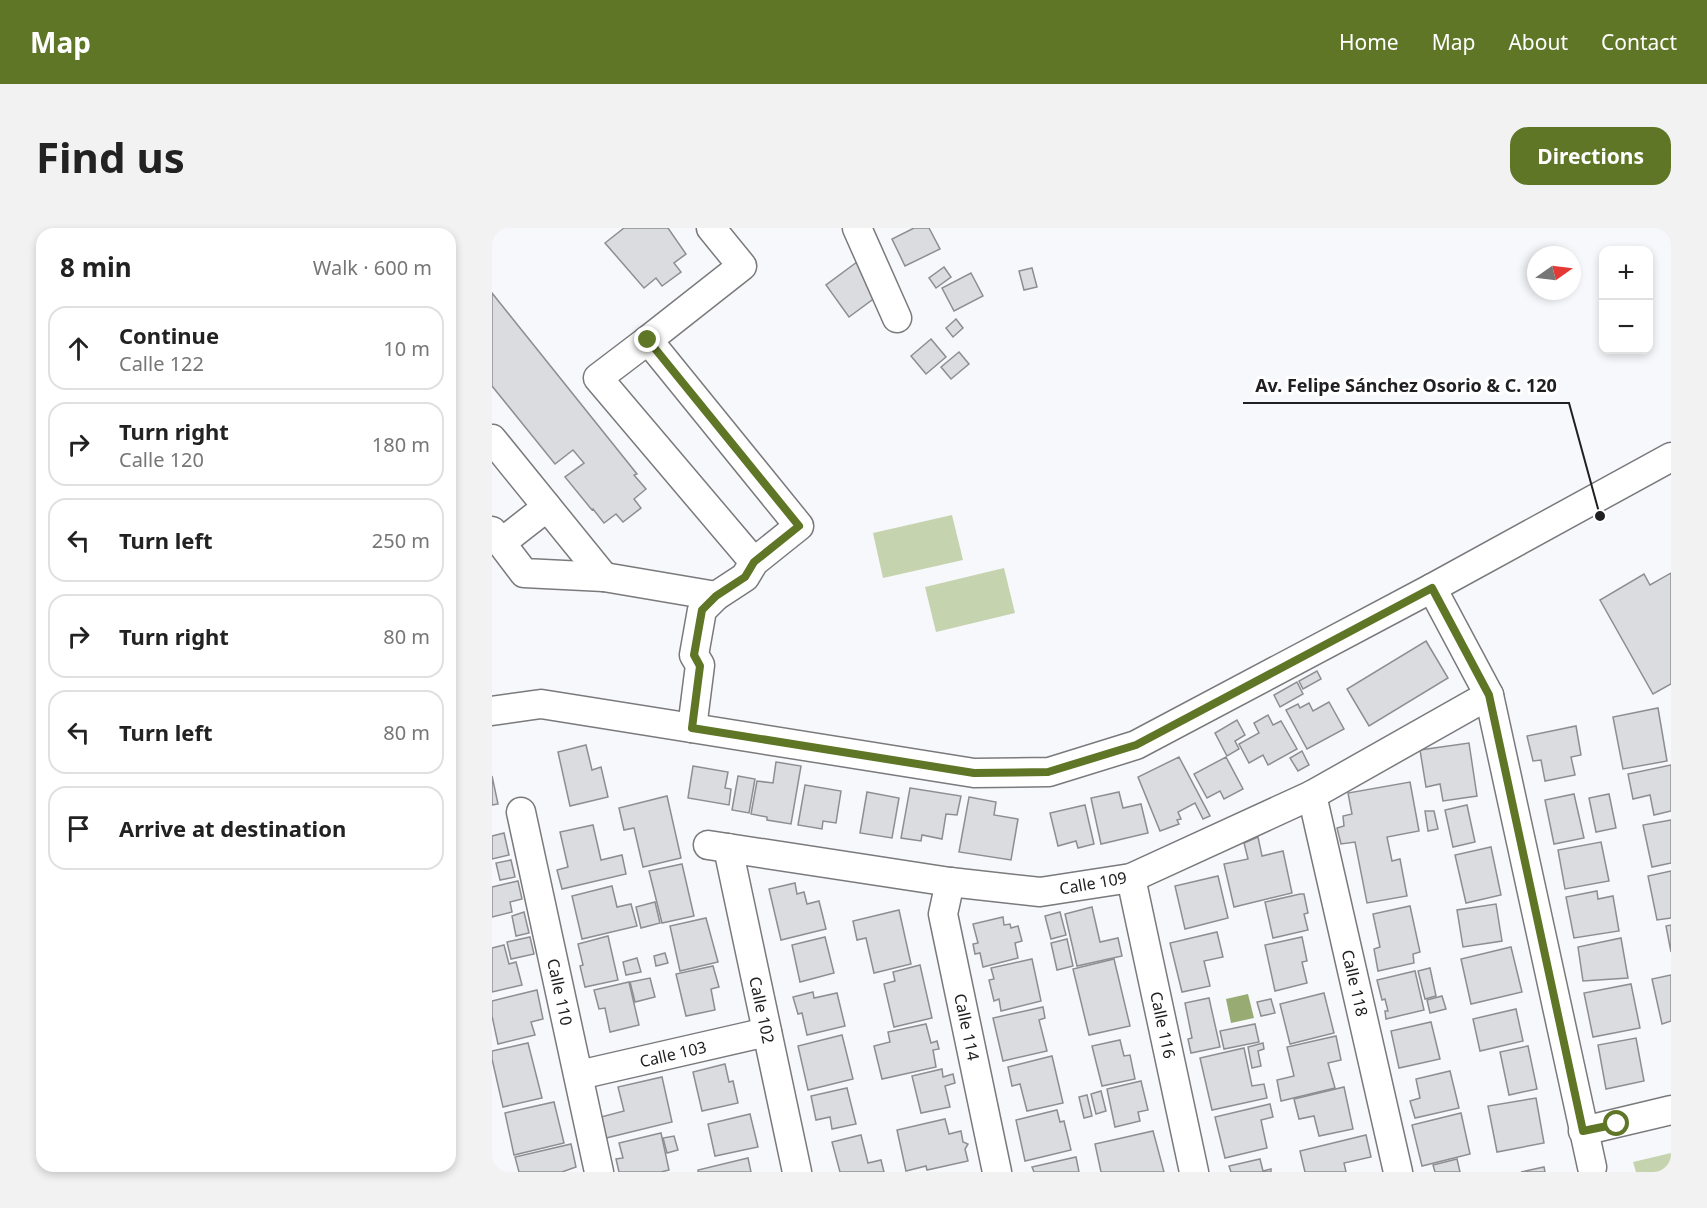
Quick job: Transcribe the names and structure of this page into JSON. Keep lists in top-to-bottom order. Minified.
{"streets":{"street":["Calle 109","Calle 118","Calle 110","Calle 102","Calle 116","Calle 114","Calle 103"]},"crossings":[["Calle 109","Calle 118"],["Calle 109","Calle 102"],["Calle 109","Calle 116"],["Calle 109","Calle 114"],["Calle 110","Calle 103"],["Calle 102","Calle 103"]],"places":["Av. Felipe Sánchez Osorio & C. 120"],"north":"right","page":{"header":"Map","nav":["Home","Map","About","Contact"],"buttons":"Directions","title":"Find us","heading":["8 min","Walk · 600 m"],"map_buttons":["+","−"],"list":[["Continue","Calle 122","10 m"],["Turn right","Calle 120","180 m"],["Turn left","250 m"],["Turn right","80 m"],["Turn left","80 m"],"Arrive at destination"]}}
